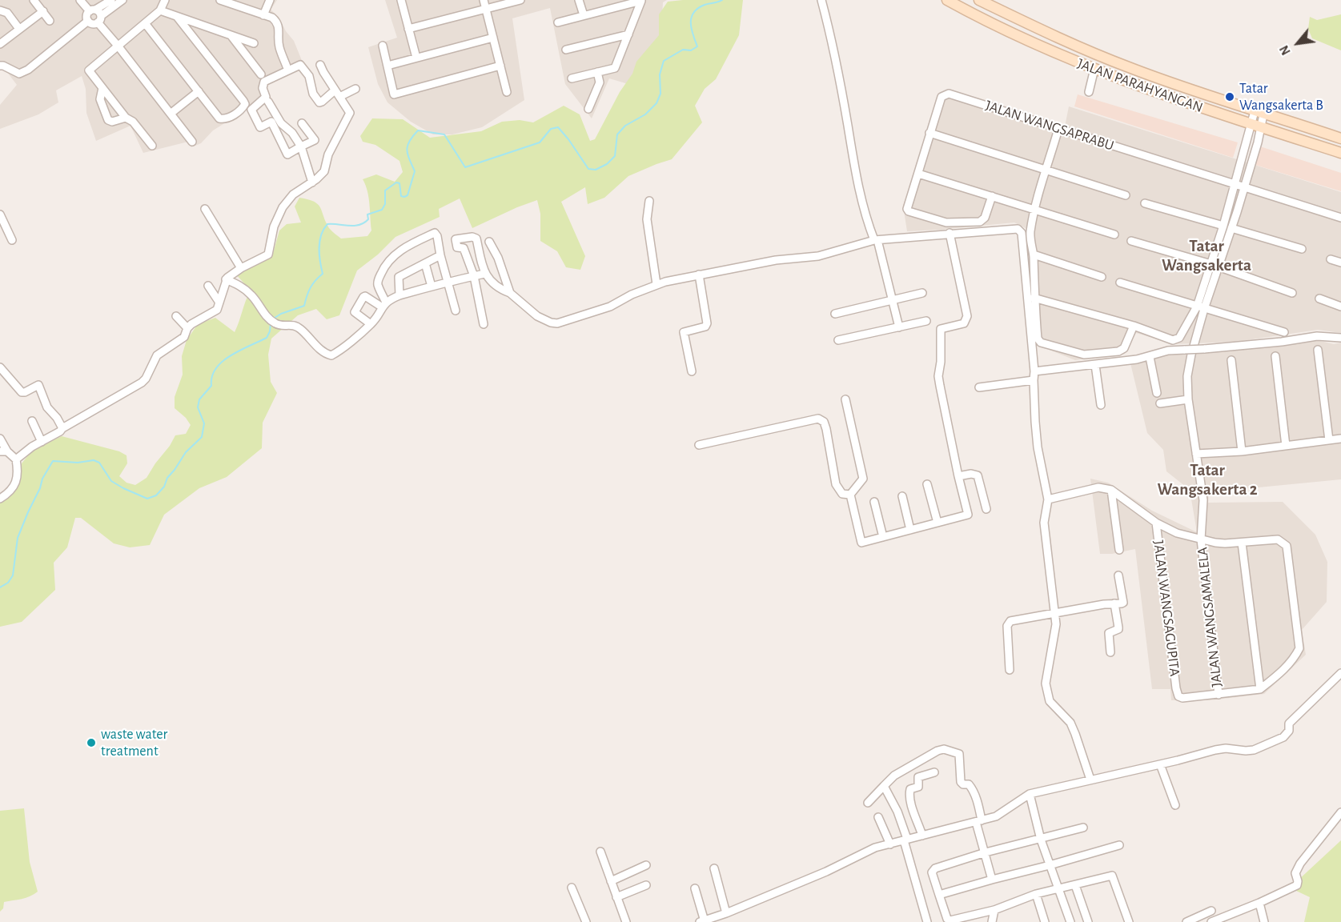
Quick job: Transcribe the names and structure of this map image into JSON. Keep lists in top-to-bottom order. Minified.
{"streets":{"main road":["JALAN PARAHYANGAN"],"street":["JALAN WANGSAPRABU","JALAN WANGSAGUPITA","JALAN WANGSAMALELA"]},"crossings":[["JALAN WANGSAGUPITA","JALAN WANGSAMALELA"]],"districts":["Tatar Wangsakerta","Tatar Wangsakerta 2"],"places":["Tatar Wangsakerta B","waste water treatment"],"north":"bottom left"}
